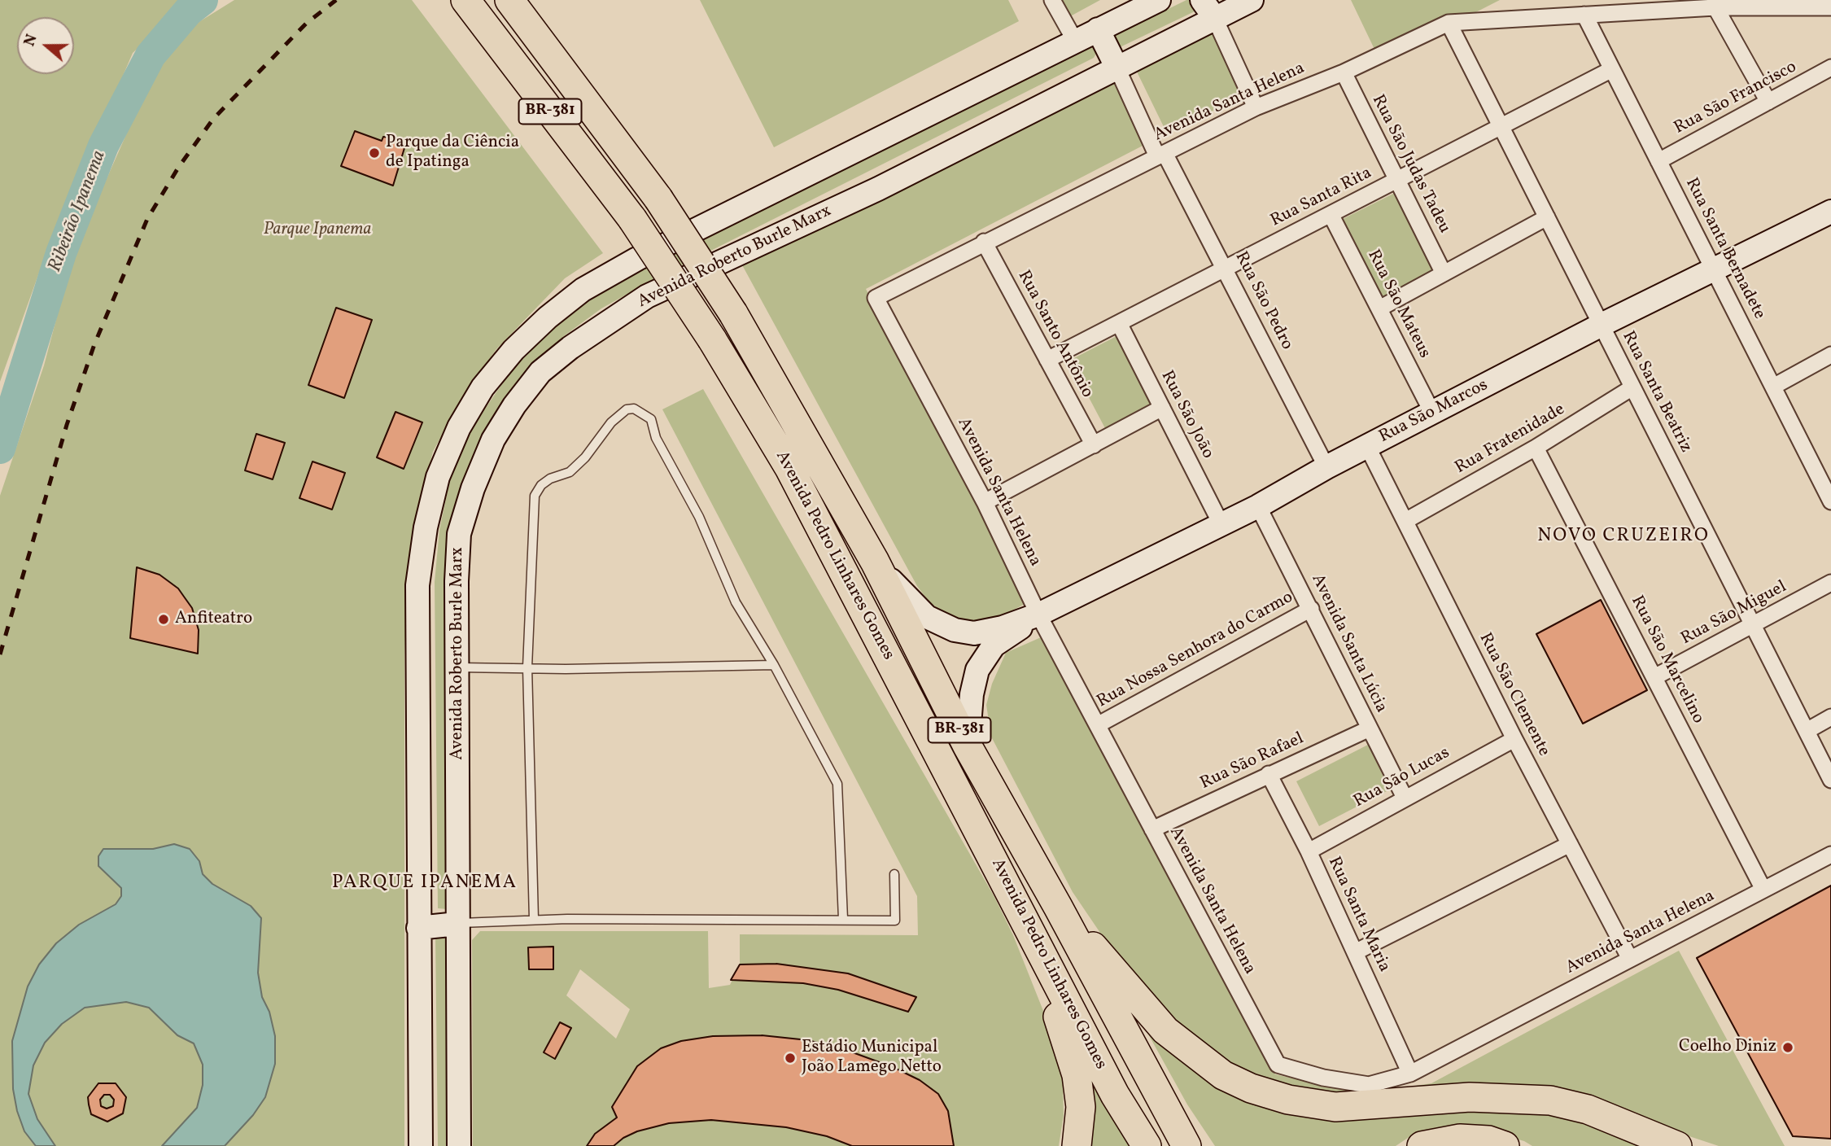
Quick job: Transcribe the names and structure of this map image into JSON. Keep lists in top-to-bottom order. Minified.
{"streets":{"highway":["BR-381","Avenida Pedro Linhares Gomes"],"main road":["Avenida Roberto Burle Marx","Rua São Marcos"],"street":["Rua São Francisco","Avenida Santa Helena","Rua São Judas Tadeu","Rua Santa Rita","Rua Santa Bernadete","Rua São Pedro","Rua São Mateus","Rua Santo Antônio","Rua Santa Beatriz","Rua São João","Rua Fratenidade","Rua São Miguel","Avenida Santa Lúcia","Rua Nossa Senhora do Carmo","Rua São Marcelino","Rua São Clemente","Rua São Rafael","Rua São Lucas","Rua Santa Maria"]},"crossings":[["Rua São Francisco","Rua Santa Bernadete"],["Avenida Santa Helena","Rua São Judas Tadeu"],["Avenida Santa Helena","Rua Santa Bernadete"],["Avenida Santa Helena","Rua São Pedro"],["Avenida Santa Helena","Rua Santo Antônio"],["Avenida Santa Helena","Rua Santa Beatriz"],["Avenida Santa Helena","Rua São Marcos"],["Avenida Santa Helena","Rua Nossa Senhora do Carmo"],["Avenida Santa Helena","Rua São Marcelino"],["Avenida Santa Helena","Rua São Clemente"],["Avenida Santa Helena","Rua São Rafael"],["Avenida Santa Helena","Rua Santa Maria"],["Rua São Judas Tadeu","Rua Santa Rita"],["Rua Santa Rita","Rua Santa Bernadete"],["Rua Santa Rita","Rua São Pedro"],["Rua Santa Rita","Rua São Mateus"],["Rua Santa Rita","Rua Santo Antônio"],["Rua Santa Rita","Rua Santa Beatriz"],["Rua Santa Rita","Rua São João"],["Rua Santa Bernadete","Rua São Marcos"],["Avenida Roberto Burle Marx","Rua São Pedro"],["Rua São Pedro","Rua São Marcos"],["Rua São Mateus","Rua São Marcos"],["Rua Santa Beatriz","Rua São Marcos"],["Rua Santa Beatriz","Rua Fratenidade"],["Rua Santa Beatriz","Rua São Miguel"],["Rua São Marcos","Rua São João"],["Rua São Marcos","Avenida Santa Lúcia"],["Rua São Marcos","Rua São Clemente"],["Rua Fratenidade","Rua São Marcelino"],["Rua Fratenidade","Rua São Clemente"],["Rua São Miguel","Rua São Marcelino"],["Avenida Santa Lúcia","Rua Nossa Senhora do Carmo"],["Avenida Santa Lúcia","Rua São Rafael"],["Avenida Santa Lúcia","Rua São Lucas"],["Rua São Clemente","Rua São Lucas"],["Rua São Rafael","Rua Santa Maria"],["Rua São Lucas","Rua Santa Maria"]],"districts":["NOVO CRUZEIRO","PARQUE IPANEMA"],"water":["Ribeirão Ipanema"],"parks":["Parque Ipanema"],"places":["Parque da Ciência de Ipatinga","Anfiteatro","Coelho Diniz","Estádio Municipal João Lamego Netto"],"north":"left"}
